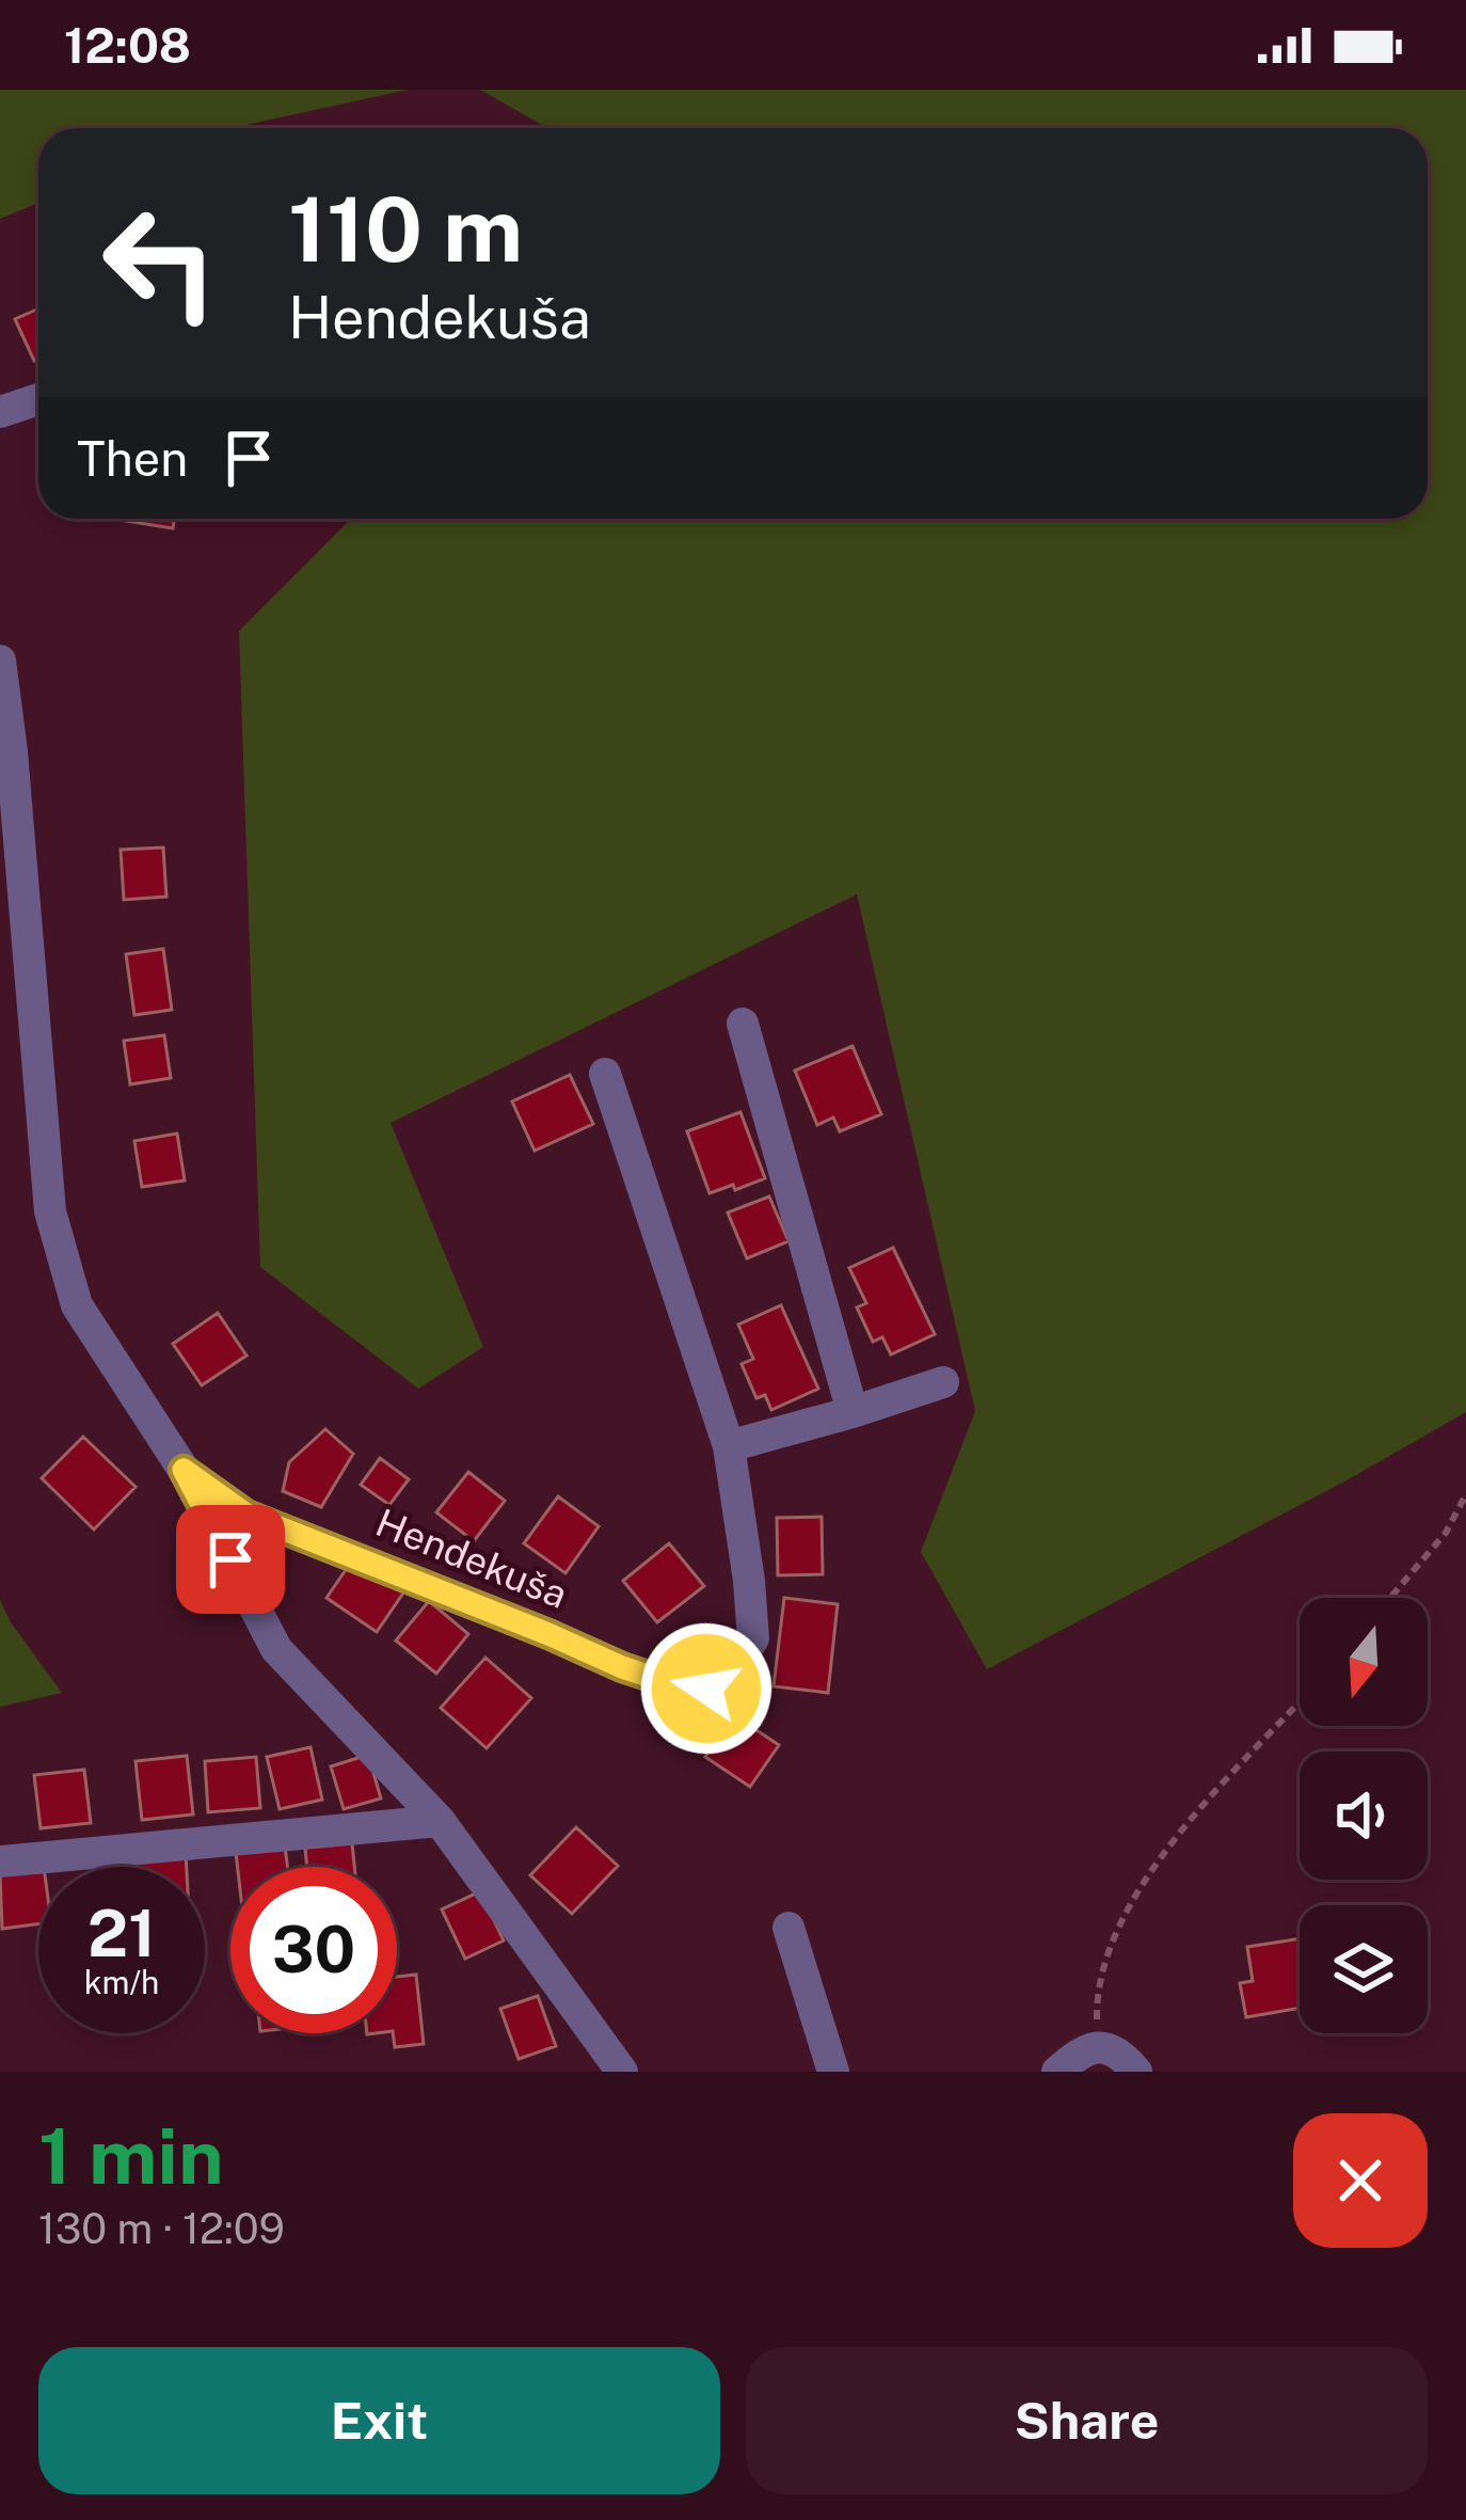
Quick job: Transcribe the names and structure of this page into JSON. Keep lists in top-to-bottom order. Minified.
{"streets":{"street":["Hendekuša"]},"north":"bottom","page":{"status":"12:08","turn":["110 m","Hendekuša"],"then":"Then","speed":"21 km/h","limit":"30","heading":["1 min","130 m · 12:09"],"buttons":["Exit","Share"]}}
